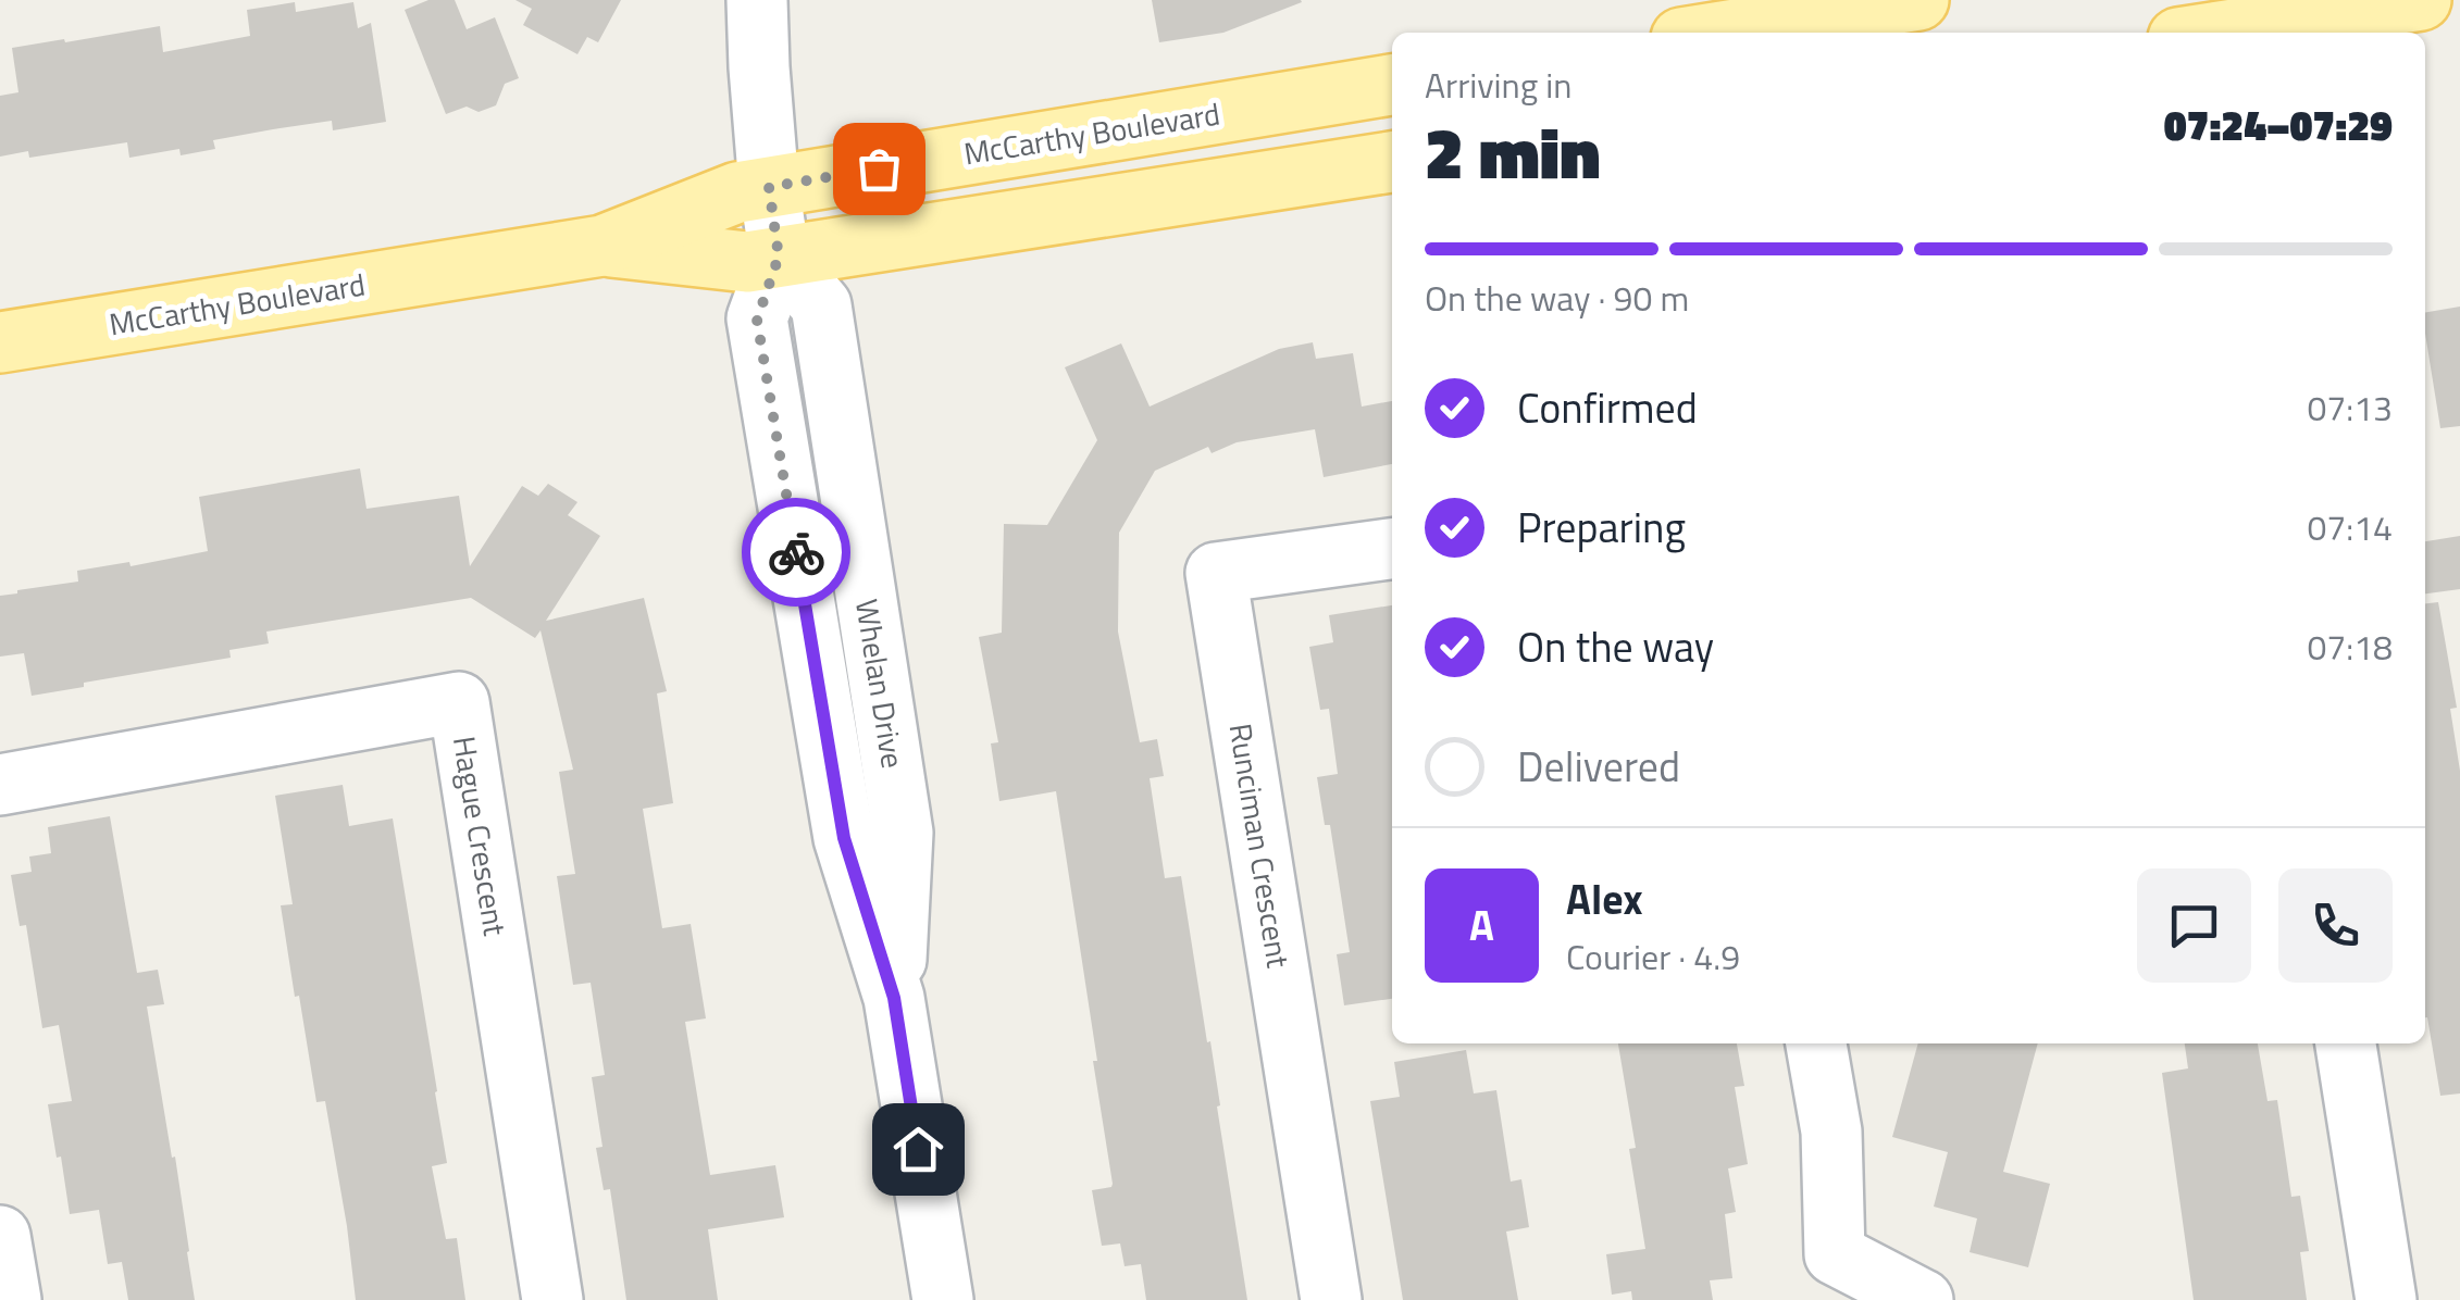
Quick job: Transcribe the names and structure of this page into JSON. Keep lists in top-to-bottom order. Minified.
{"streets":{"main road":["McCarthy Boulevard"],"street":["Whelan Drive","Hague Crescent","Runciman Crescent"]},"crossings":[["McCarthy Boulevard","Whelan Drive"]],"page":{"heading":["2 min","Arriving in","07:24–07:29"],"panel":["Alex","Courier · 4.9"],"bar":"On the way · 90 m","list":[["Confirmed","07:13"],["Preparing","07:14"],["On the way","07:18"],"Delivered"],"round":"A"}}
